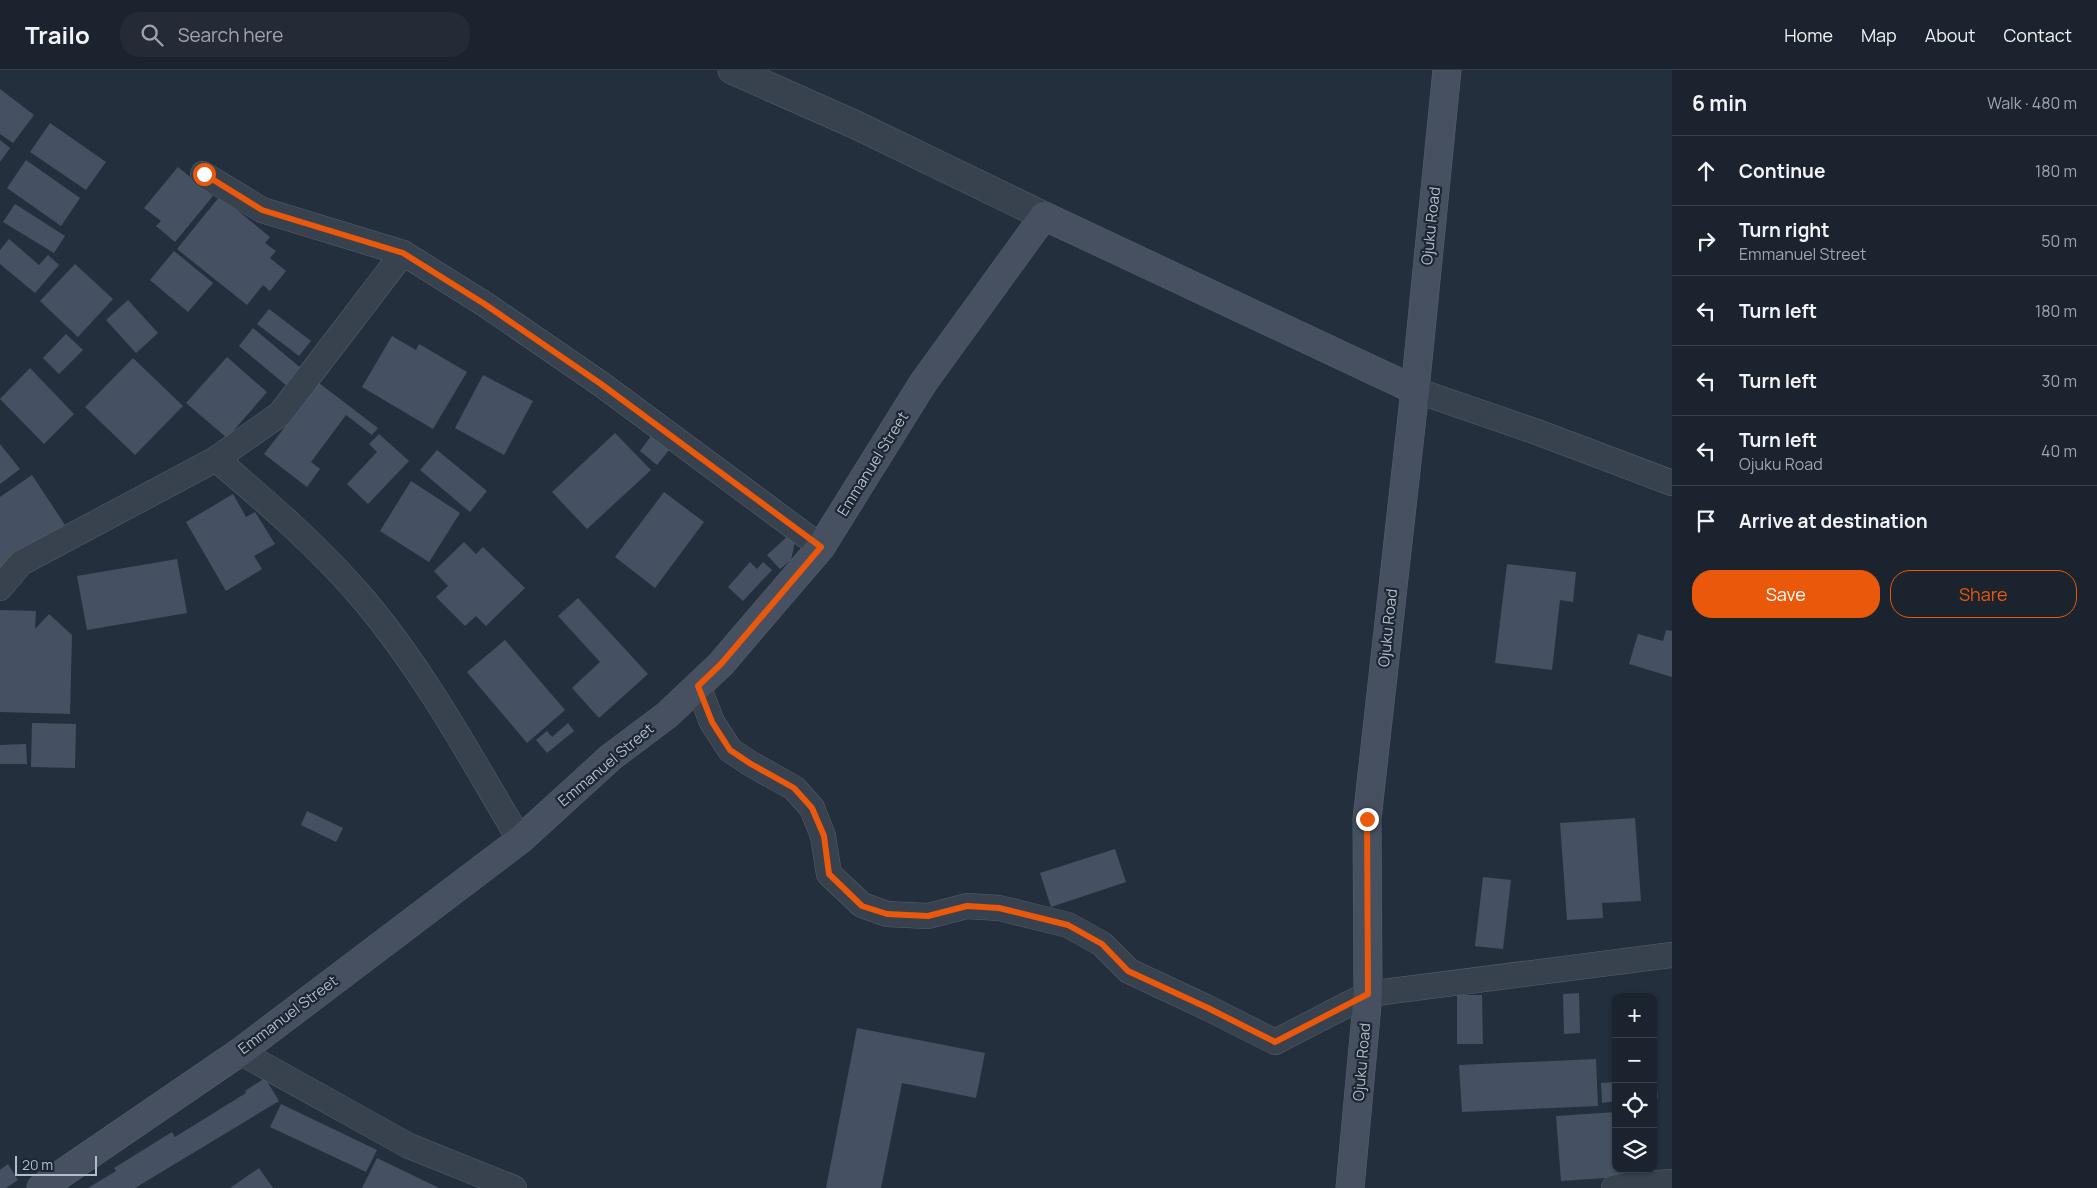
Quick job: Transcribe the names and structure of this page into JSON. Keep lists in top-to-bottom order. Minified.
{"streets":{"main road":["Ojuku Road","Emmanuel Street"]},"scale_bar":"20 m","page":{"header":"Trailo","search":"Search here","nav":["Home","Map","About","Contact"],"heading":["6 min","Walk · 480 m"],"list":[["Continue","180 m"],["Turn right","Emmanuel Street","50 m"],["Turn left","180 m"],["Turn left","30 m"],["Turn left","Ojuku Road","40 m"],"Arrive at destination"],"buttons":["Save","Share"],"map_buttons":["+","−"],"scale":"20 m"}}
